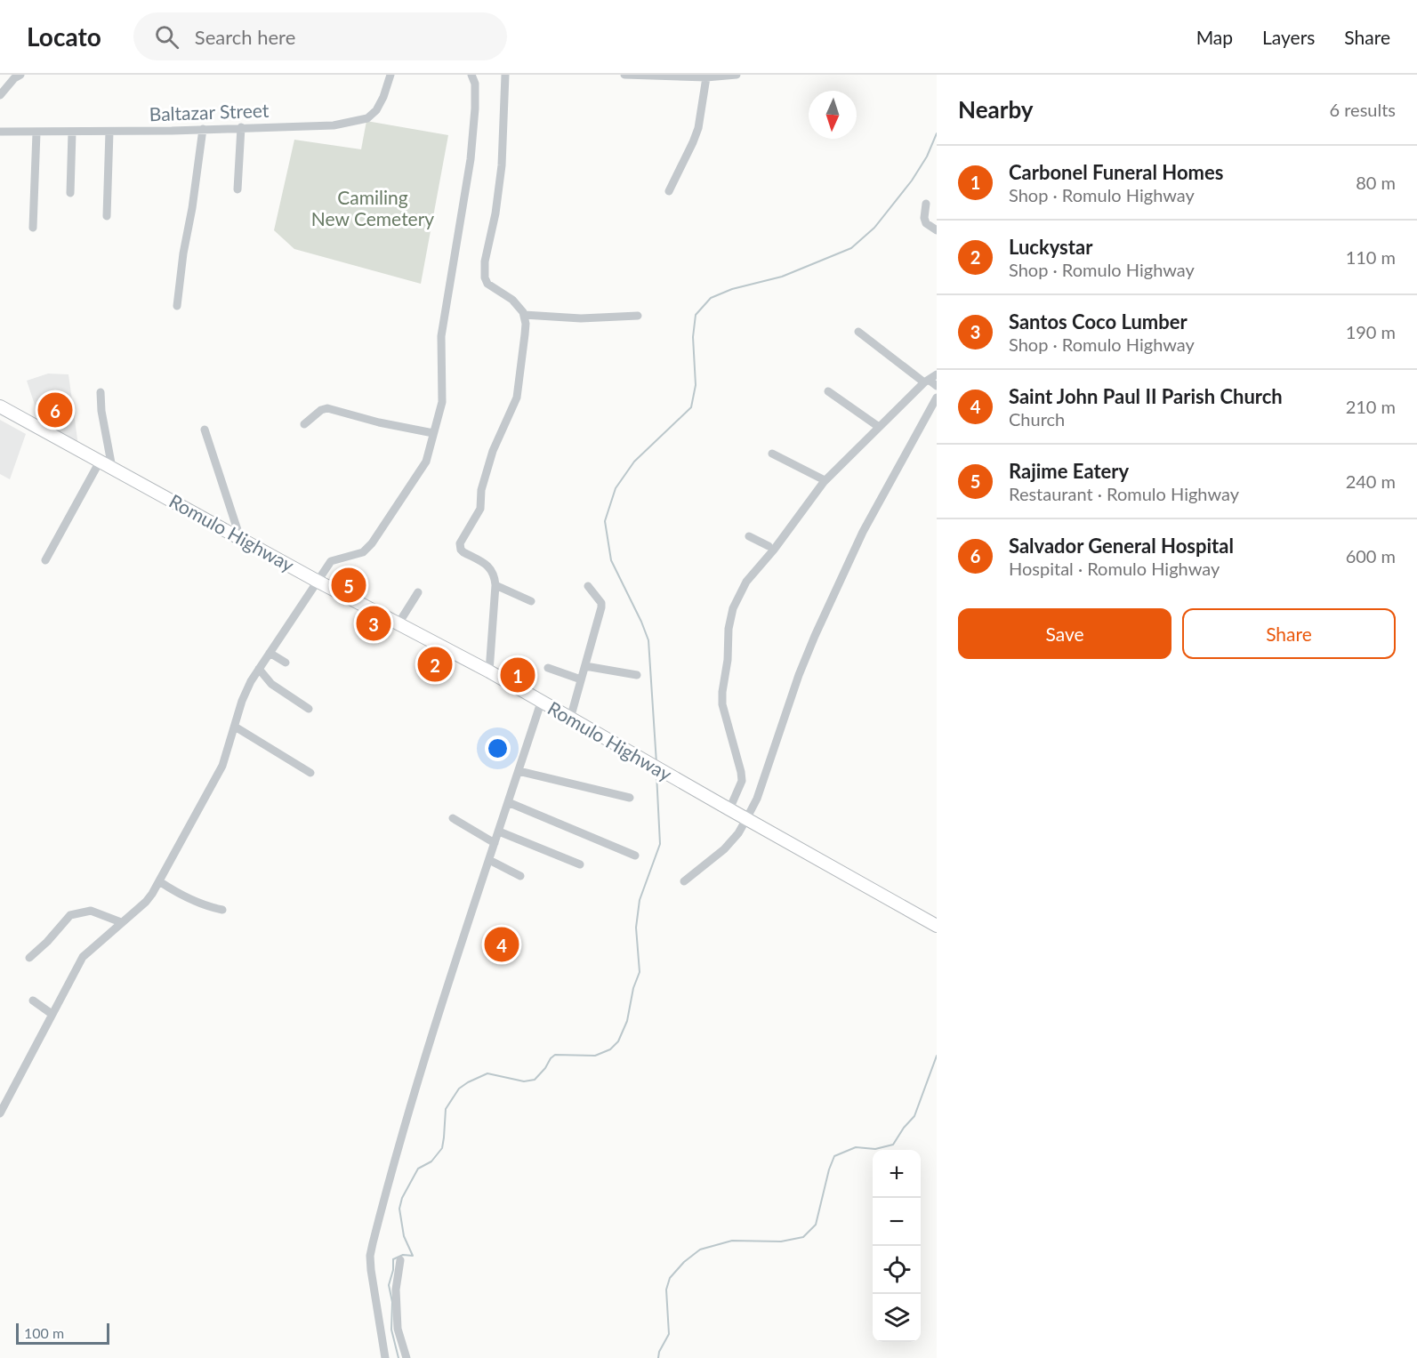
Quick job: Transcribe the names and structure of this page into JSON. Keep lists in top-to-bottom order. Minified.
{"streets":{"highway":["Romulo Highway"],"street":["Baltazar Street"]},"parks":["Camiling New Cemetery"],"scale_bar":"100 m","north":"bottom","page":{"header":"Locato","search":"Search here","nav":["Map","Layers","Share"],"heading":["Nearby","6 results"],"list":[{"mark":"1","name":"Carbonel Funeral Homes","note":"Shop · Romulo Highway","value":"80 m"},{"mark":"2","name":"Luckystar","note":"Shop · Romulo Highway","value":"110 m"},{"mark":"3","name":"Santos Coco Lumber","note":"Shop · Romulo Highway","value":"190 m"},{"mark":"4","name":"Saint John Paul II Parish Church","note":"Church","value":"210 m"},{"mark":"5","name":"Rajime Eatery","note":"Restaurant · Romulo Highway","value":"240 m"},{"mark":"6","name":"Salvador General Hospital","note":"Hospital · Romulo Highway","value":"600 m"}],"pins":["6","5","3","2","1","4"],"buttons":["Save","Share"],"map_buttons":["+","−"],"scale":"100 m"}}
